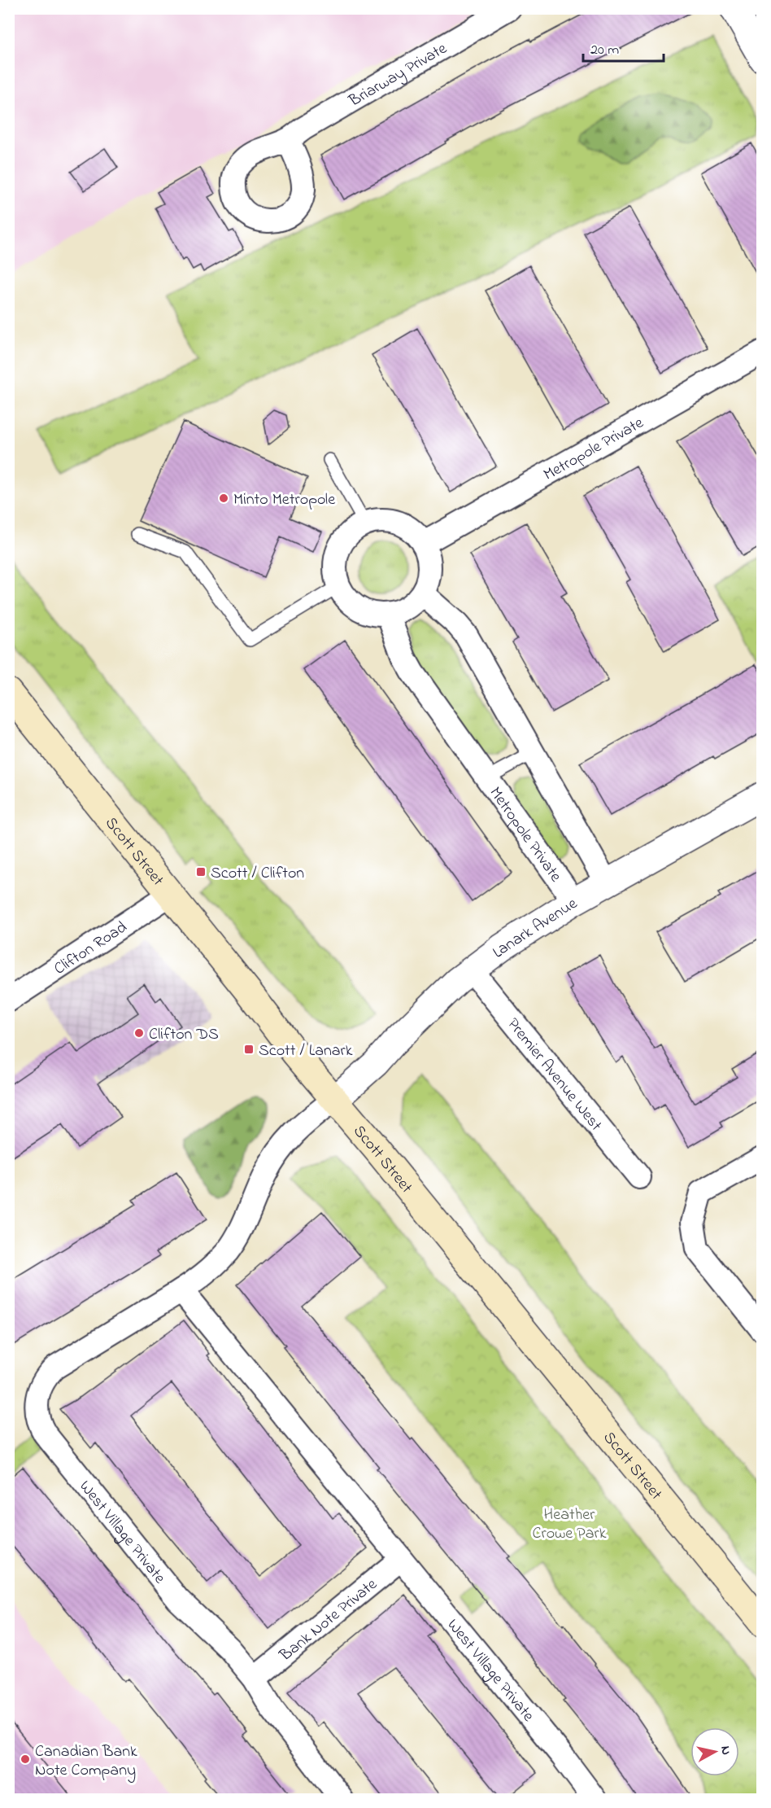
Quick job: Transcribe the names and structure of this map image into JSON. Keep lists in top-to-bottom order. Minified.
{"streets":{"main road":["Scott Street"],"street":["Briarway Private","Metropole Private","Lanark Avenue","Clifton Road","Premier Avenue West","West Village Private","Bank Note Private"]},"crossings":[["Metropole Private","Lanark Avenue"],["Scott Street","Lanark Avenue"],["Scott Street","Clifton Road"],["Scott Street","West Village Private"],["Lanark Avenue","Premier Avenue West"],["Lanark Avenue","West Village Private"],["West Village Private","Bank Note Private"]],"parks":["Heather Crowe Park"],"places":{"other":["Minto Metropole","Clifton DS","Canadian Bank Note Company"],"transit":["Scott / Clifton","Scott / Lanark"]},"scale_bar":"20 m","north":"right"}
